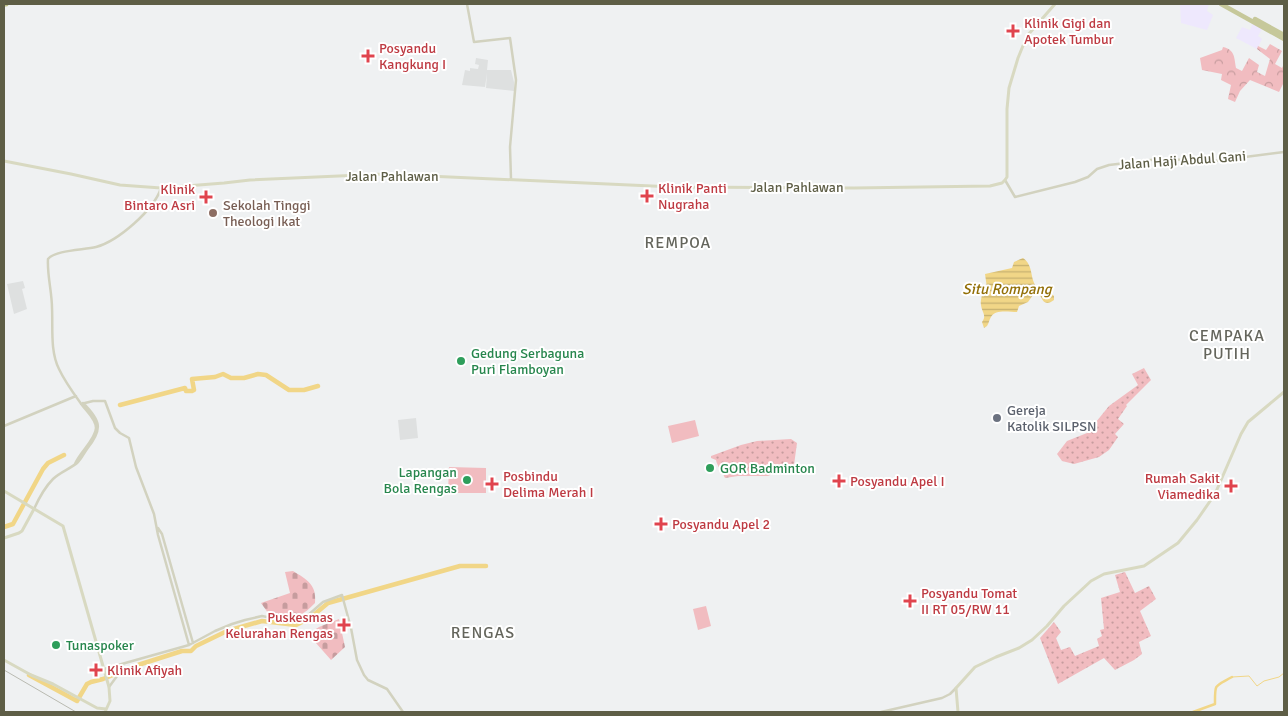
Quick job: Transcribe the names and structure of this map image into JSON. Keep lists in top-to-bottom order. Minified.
{"streets":{"main road":["Jalan Pahlawan"],"street":["Jalan Haji Abdul Gani"]},"crossings":[["Jalan Haji Abdul Gani","Jalan Pahlawan"]],"districts":["REMPOA","CEMPAKA PUTIH","RENGAS"],"water":["Situ Rompang"],"places":{"health":["Klinik Gigi dan Apotek Tumbur","Posyandu Kangkung I","Klinik Panti Nugraha","Klinik Bintaro Asri","Posyandu Apel I","Posbindu Delima Merah I","Rumah Sakit Viamedika","Posyandu Apel 2","Posyandu Tomat II RT 05/RW 11","Puskesmas Kelurahan Rengas","Klinik Afiyah"],"other":["Sekolah Tinggi Theologi Ikat","Gedung Serbaguna Puri Flamboyan","Gereja Katolik SILPSN","GOR Badminton","Lapangan Bola Rengas","Tunaspoker"]}}
